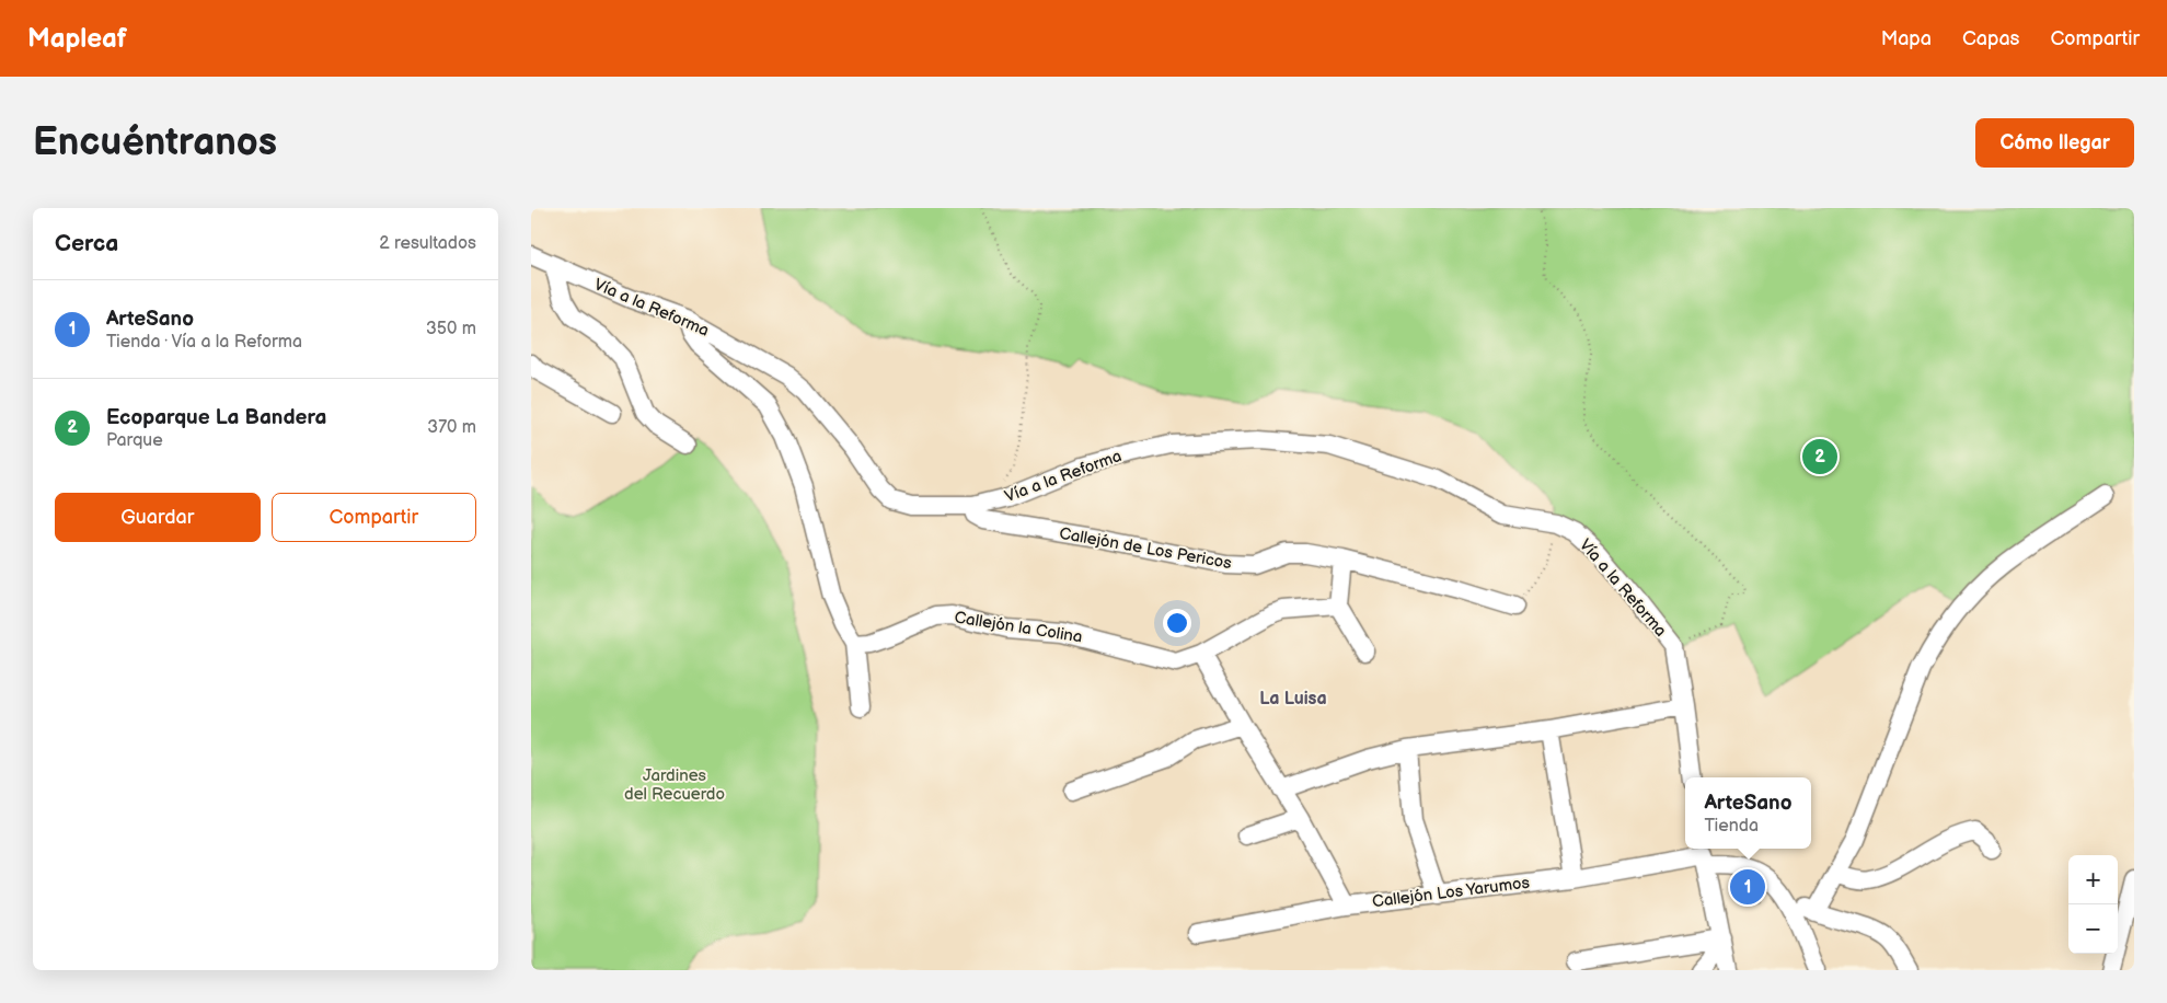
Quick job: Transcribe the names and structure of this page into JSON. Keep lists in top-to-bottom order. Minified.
{"streets":{"street":["Vía a la Reforma","Callejón de Los Pericos","Callejón la Colina","Callejón Los Yarumos"]},"crossings":[["Vía a la Reforma","Callejón de Los Pericos"]],"districts":["La Luisa"],"parks":["Jardines del Recuerdo"],"page":{"header":"Mapleaf","nav":["Mapa","Capas","Compartir"],"buttons":["Cómo llegar",["Guardar","Compartir"]],"title":"Encuéntranos","heading":["Cerca","2 resultados"],"list":[{"mark":"1","name":"ArteSano","note":"Tienda · Vía a la Reforma","value":"350 m"},{"mark":"2","name":"Ecoparque La Bandera","note":"Parque","value":"370 m"}],"pins":["2","1"],"popup":["ArteSano","Tienda"],"map_buttons":["+","−"]}}
